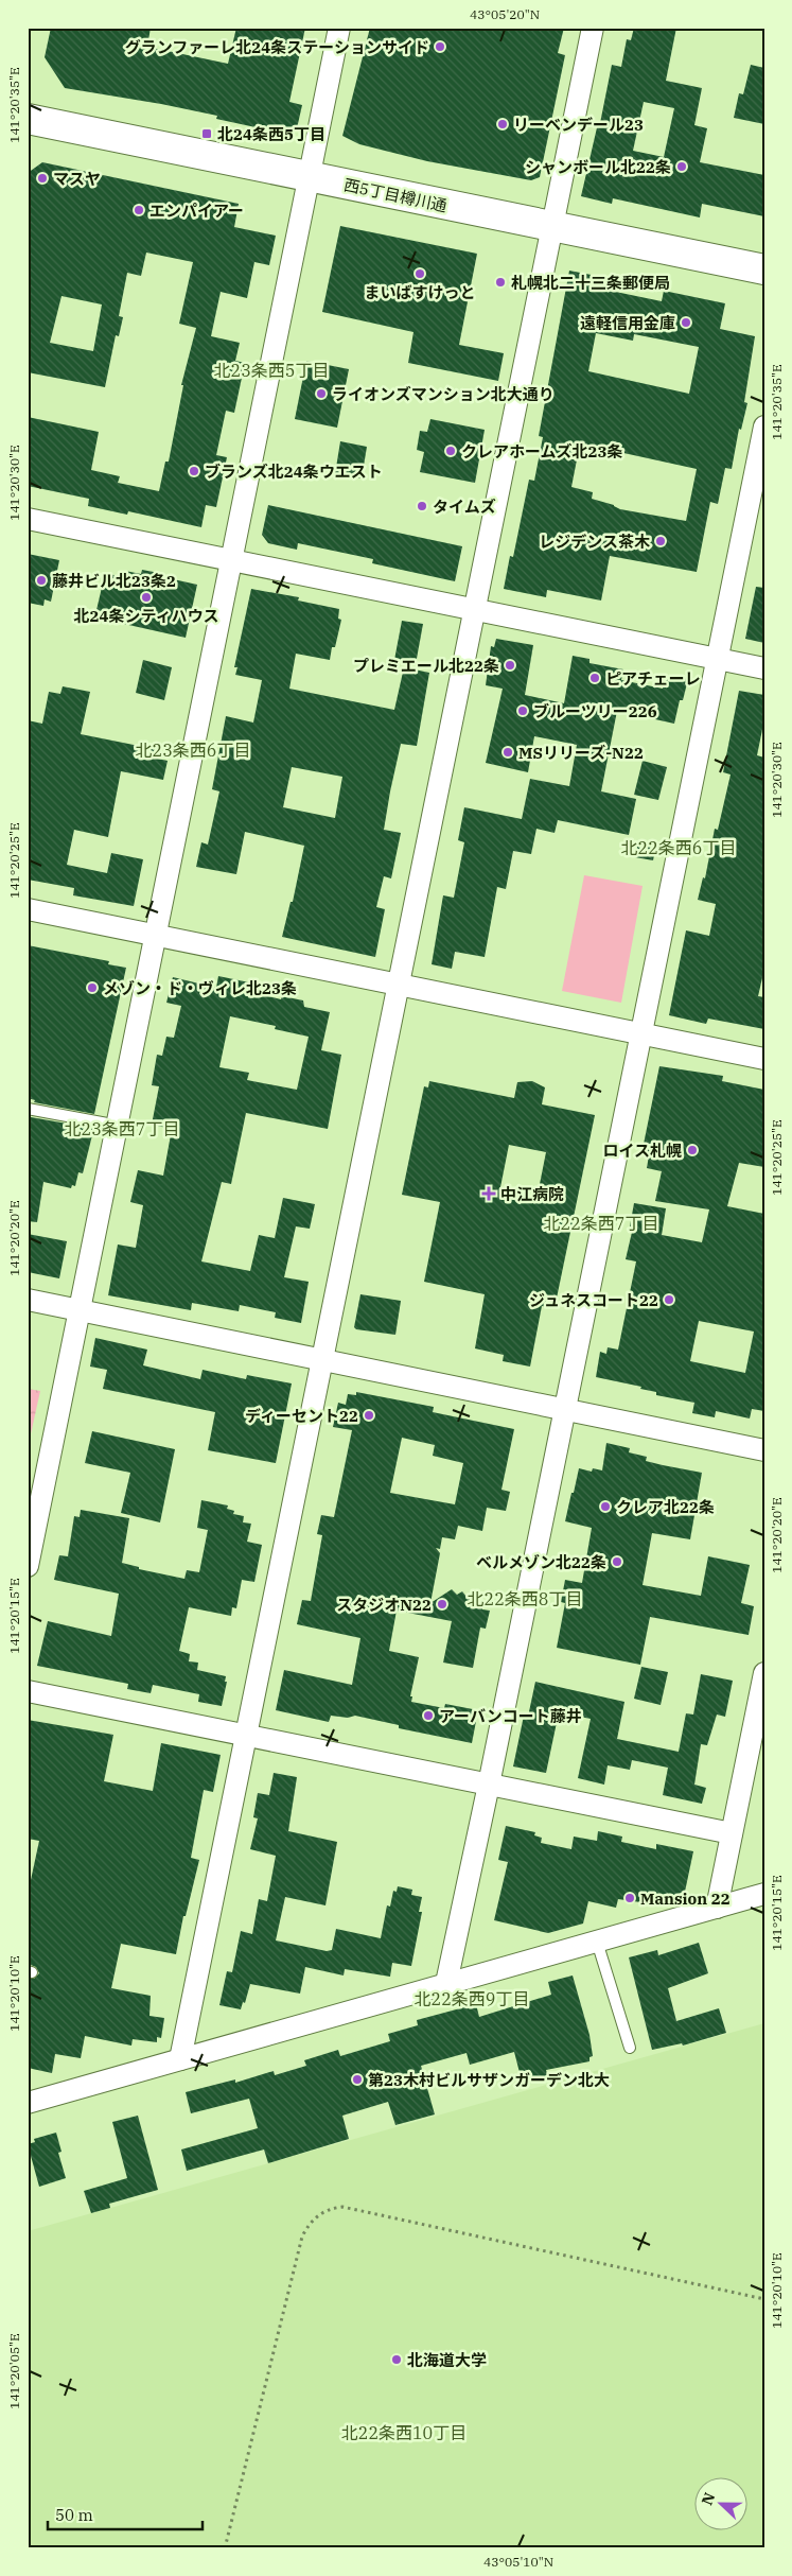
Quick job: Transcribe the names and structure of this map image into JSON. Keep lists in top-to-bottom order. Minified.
{"streets":{"street":["西5丁目樽川通"]},"districts":["北23条西5丁目","北23条西6丁目","北22条西6丁目","北23条西7丁目","北22条西7丁目","北22条西8丁目","北22条西9丁目","北22条西10丁目"],"places":{"other":["グランファーレ北24条ステーションサイド","リーベンデール23","シャンボール北22条","マスヤ","エンパイアー","まいばすけっと","札幌北二十三条郵便局","遠軽信用金庫","ライオンズマンション北大通り","クレアホームズ北23条","ブランズ北24条ウエスト","タイムズ","レジデンス茶木","藤井ビル北23条2","北24条シティハウス","プレミエール北22条","ピアチェーレ","ブルーツリー226","MSリリーズ-N22","メゾン・ド・ヴィレ北23条","ロイス札幌","ジュネスコート22","ディーセント22","クレア北22条","ベルメゾン北22条","スタジオN22","アーバンコート藤井","Mansion 22","第23木村ビルサザンガーデン北大","北海道大学"],"transit":["北24条西5丁目"],"health":["中江病院"]},"scale_bar":"50 m","north":"left","coordinates":["43°05'20\"N","141°20'35\"E","141°20'30\"E","141°20'25\"E","141°20'20\"E","141°20'15\"E","141°20'10\"E","141°20'05\"E","43°05'10\"N"]}
